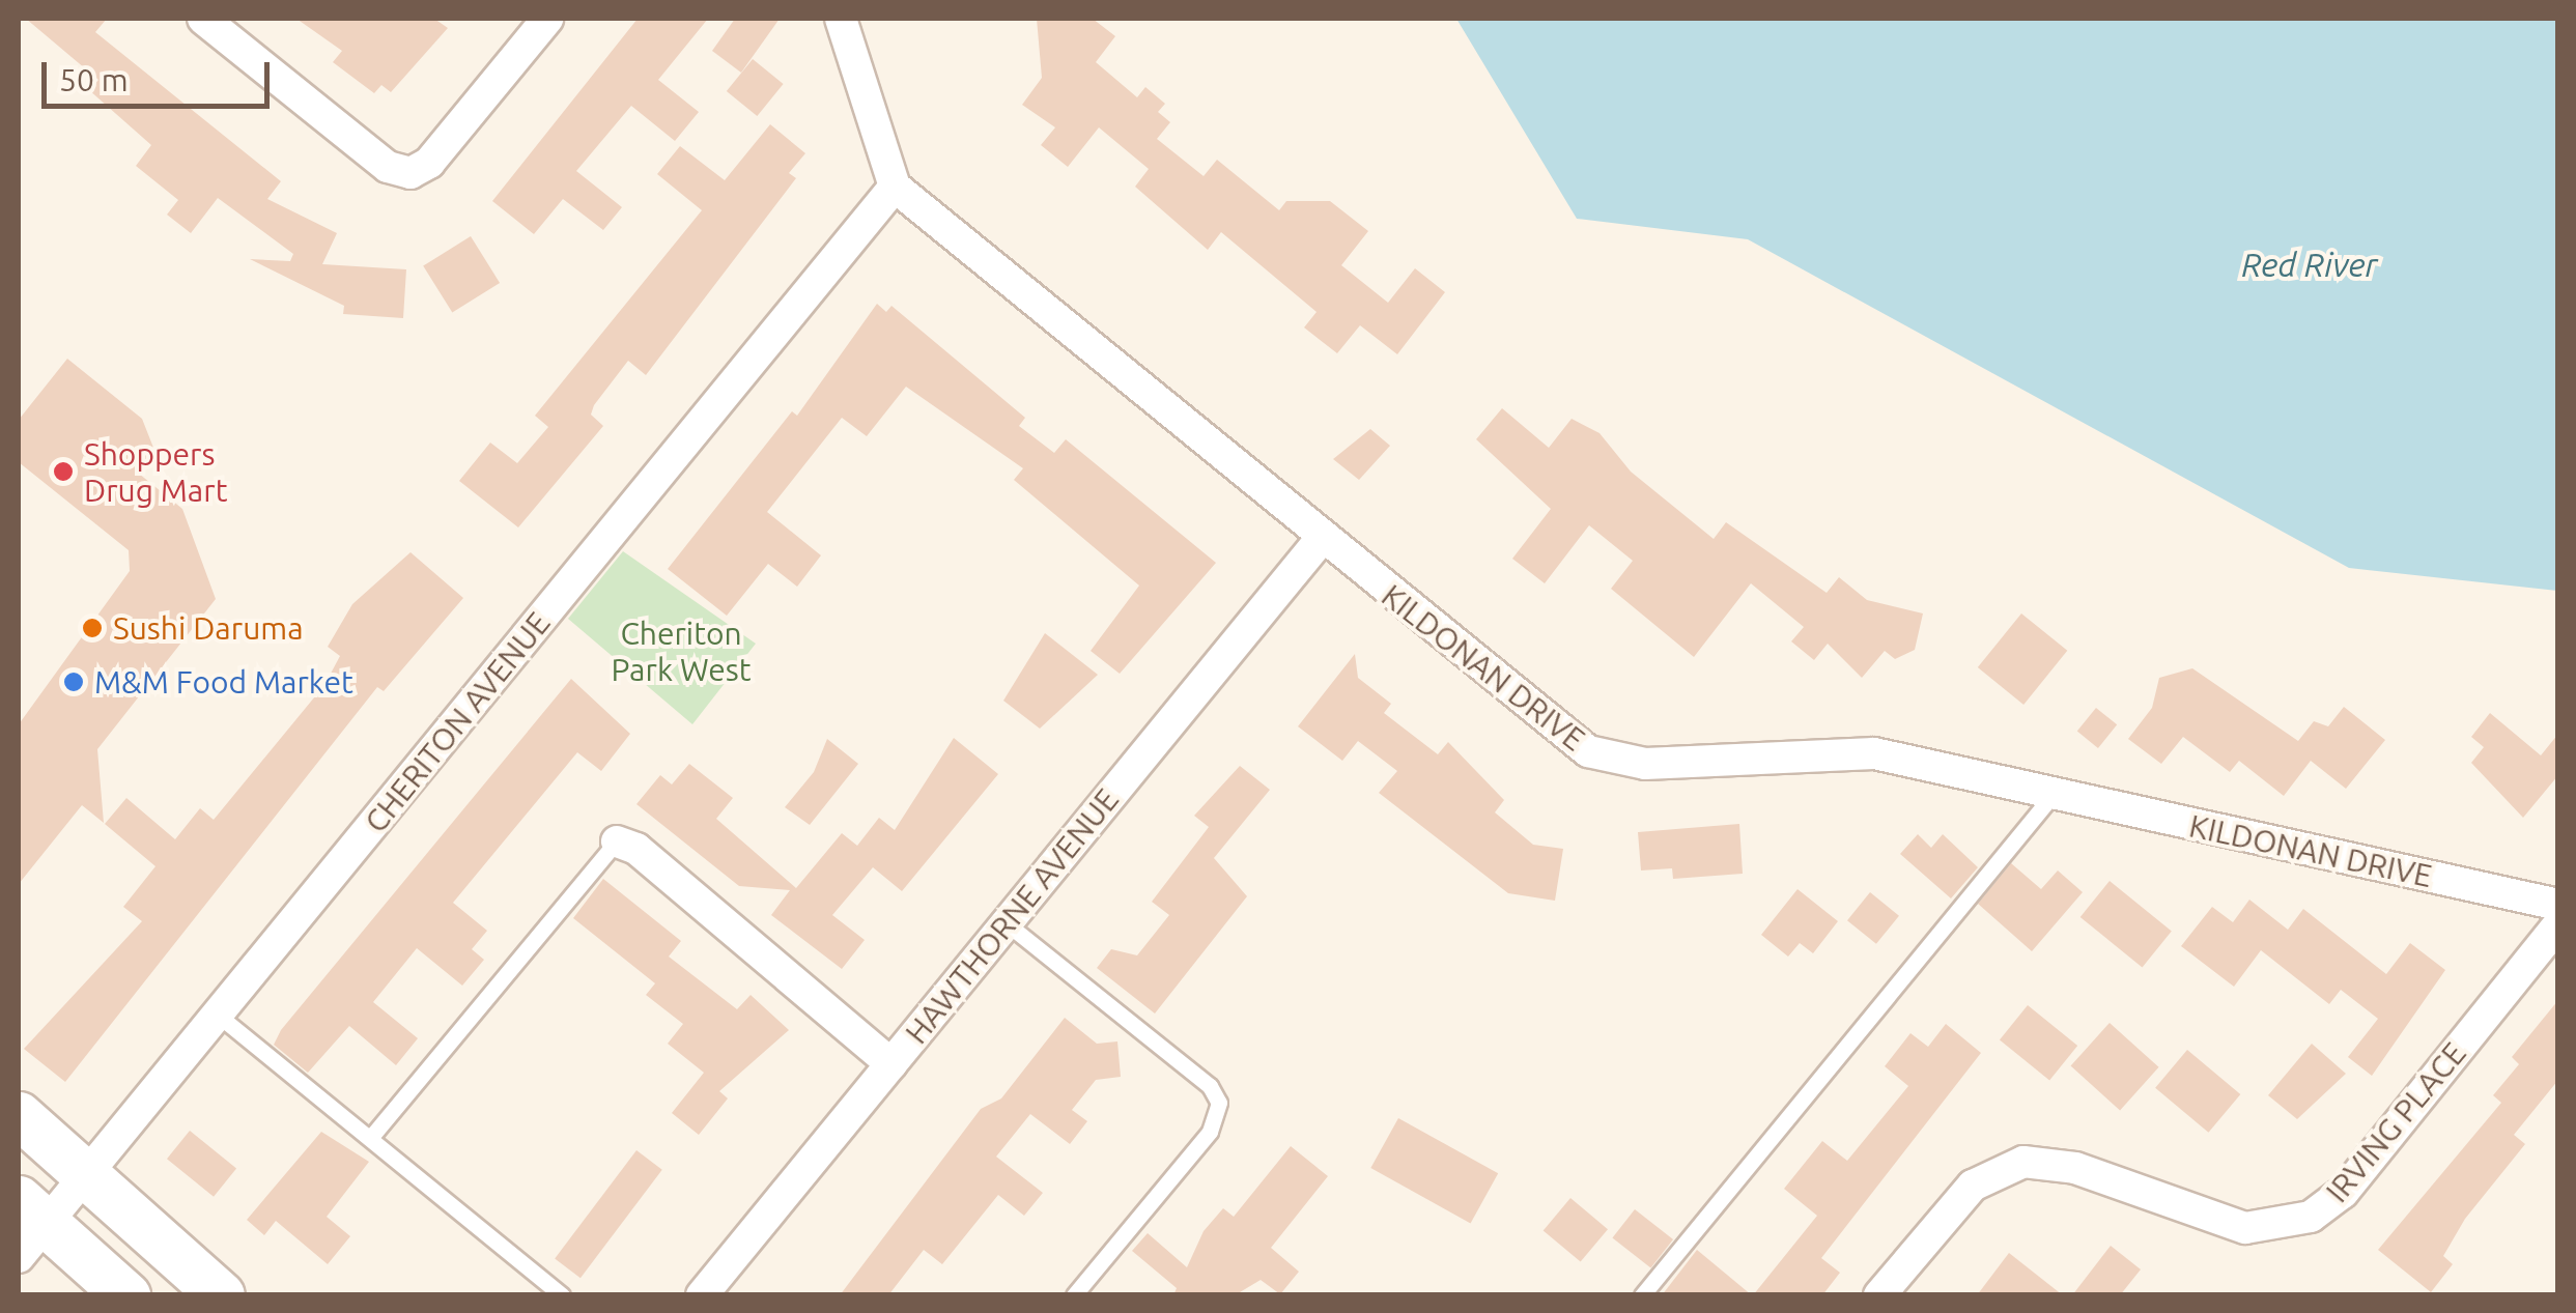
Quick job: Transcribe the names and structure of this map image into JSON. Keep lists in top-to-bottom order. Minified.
{"streets":{"street":["KILDONAN DRIVE","CHERITON AVENUE","HAWTHORNE AVENUE","IRVING PLACE"]},"crossings":[["KILDONAN DRIVE","CHERITON AVENUE"],["KILDONAN DRIVE","HAWTHORNE AVENUE"]],"water":["Red River"],"parks":["Cheriton Park West"],"places":["Shoppers Drug Mart","Sushi Daruma","M&M Food Market"],"scale_bar":"50 m"}
